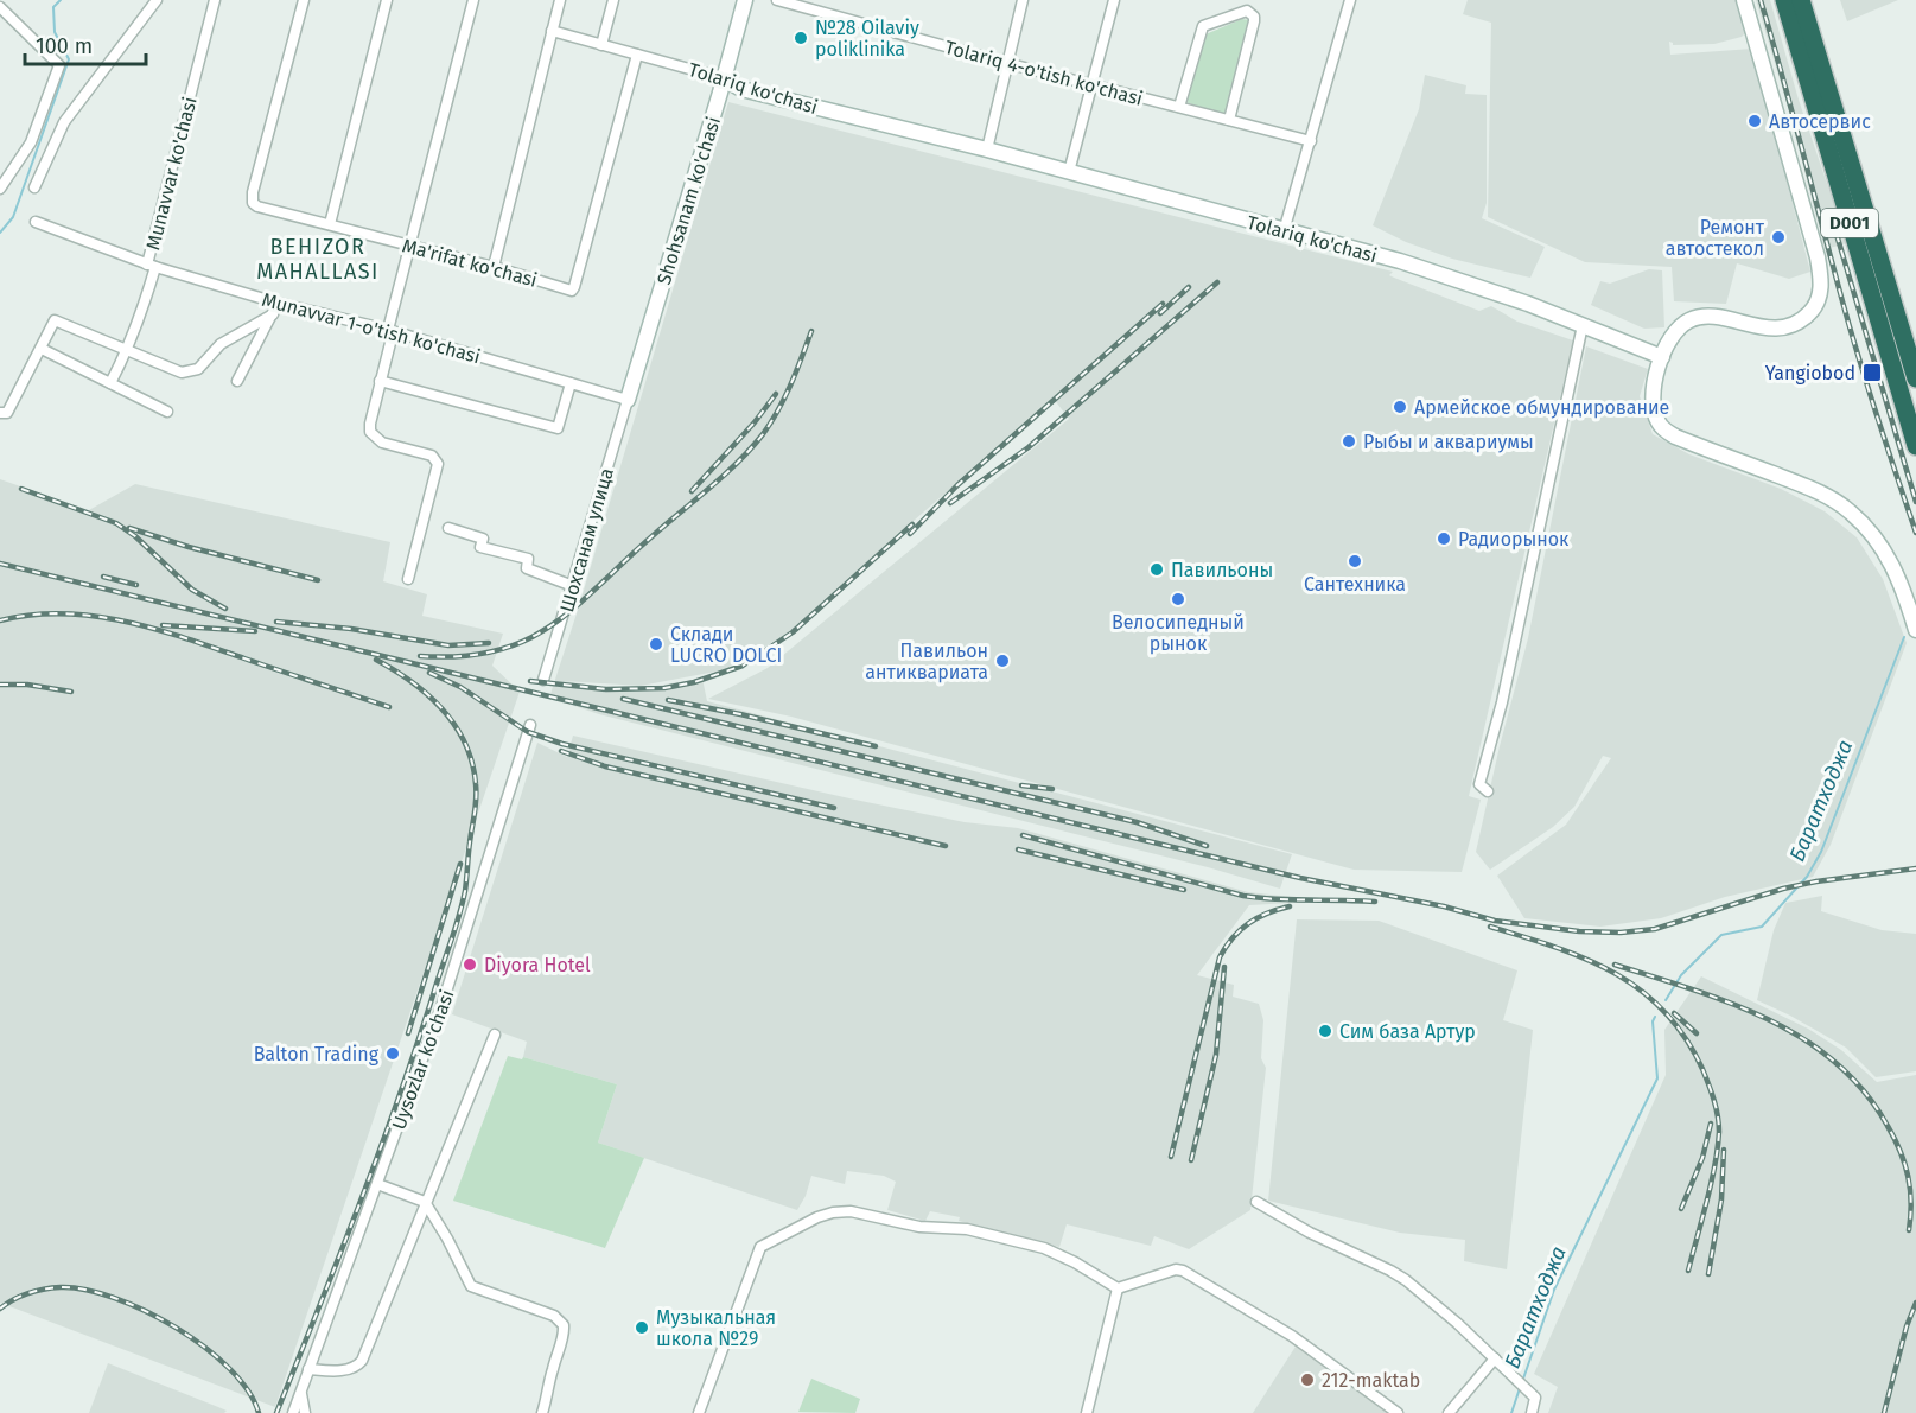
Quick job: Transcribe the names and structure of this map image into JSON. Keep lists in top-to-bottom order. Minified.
{"streets":{"highway":["D001"],"street":["Tolariq 4-o'tish ko'chasi","Tolariq ko'chasi","Munavvar ko'chasi","Shohsanam ko'chasi","Ma'rifat ko'chasi","Munavvar 1-o'tish ko'chasi","Шохсанам улица","Uysozlar ko'chasi"]},"crossings":[["Tolariq ko'chasi","Shohsanam ko'chasi"],["Tolariq ko'chasi","Ma'rifat ko'chasi"],["Munavvar ko'chasi","Munavvar 1-o'tish ko'chasi"],["Shohsanam ko'chasi","Munavvar 1-o'tish ko'chasi"],["Shohsanam ko'chasi","Шохсанам улица"],["Munavvar 1-o'tish ko'chasi","Шохсанам улица"]],"districts":["BEHIZOR MAHALLASI"],"water":["Баратходжа"],"places":{"other":["№28 Oilaviy poliklinika","Автосервис","Ремонт автостекол","Армейское обмундирование","Рыбы и аквариумы","Радиорынок","Сантехника","Павильоны","Велосипедный рынок","Склади LUCRO DOLCI","Павильон антиквариата","Diyora Hotel","Сим база Артур","Balton Trading","Музыкальная школа №29","212-maktab"],"transit":["Yangiobod"]},"scale_bar":"100 m"}
